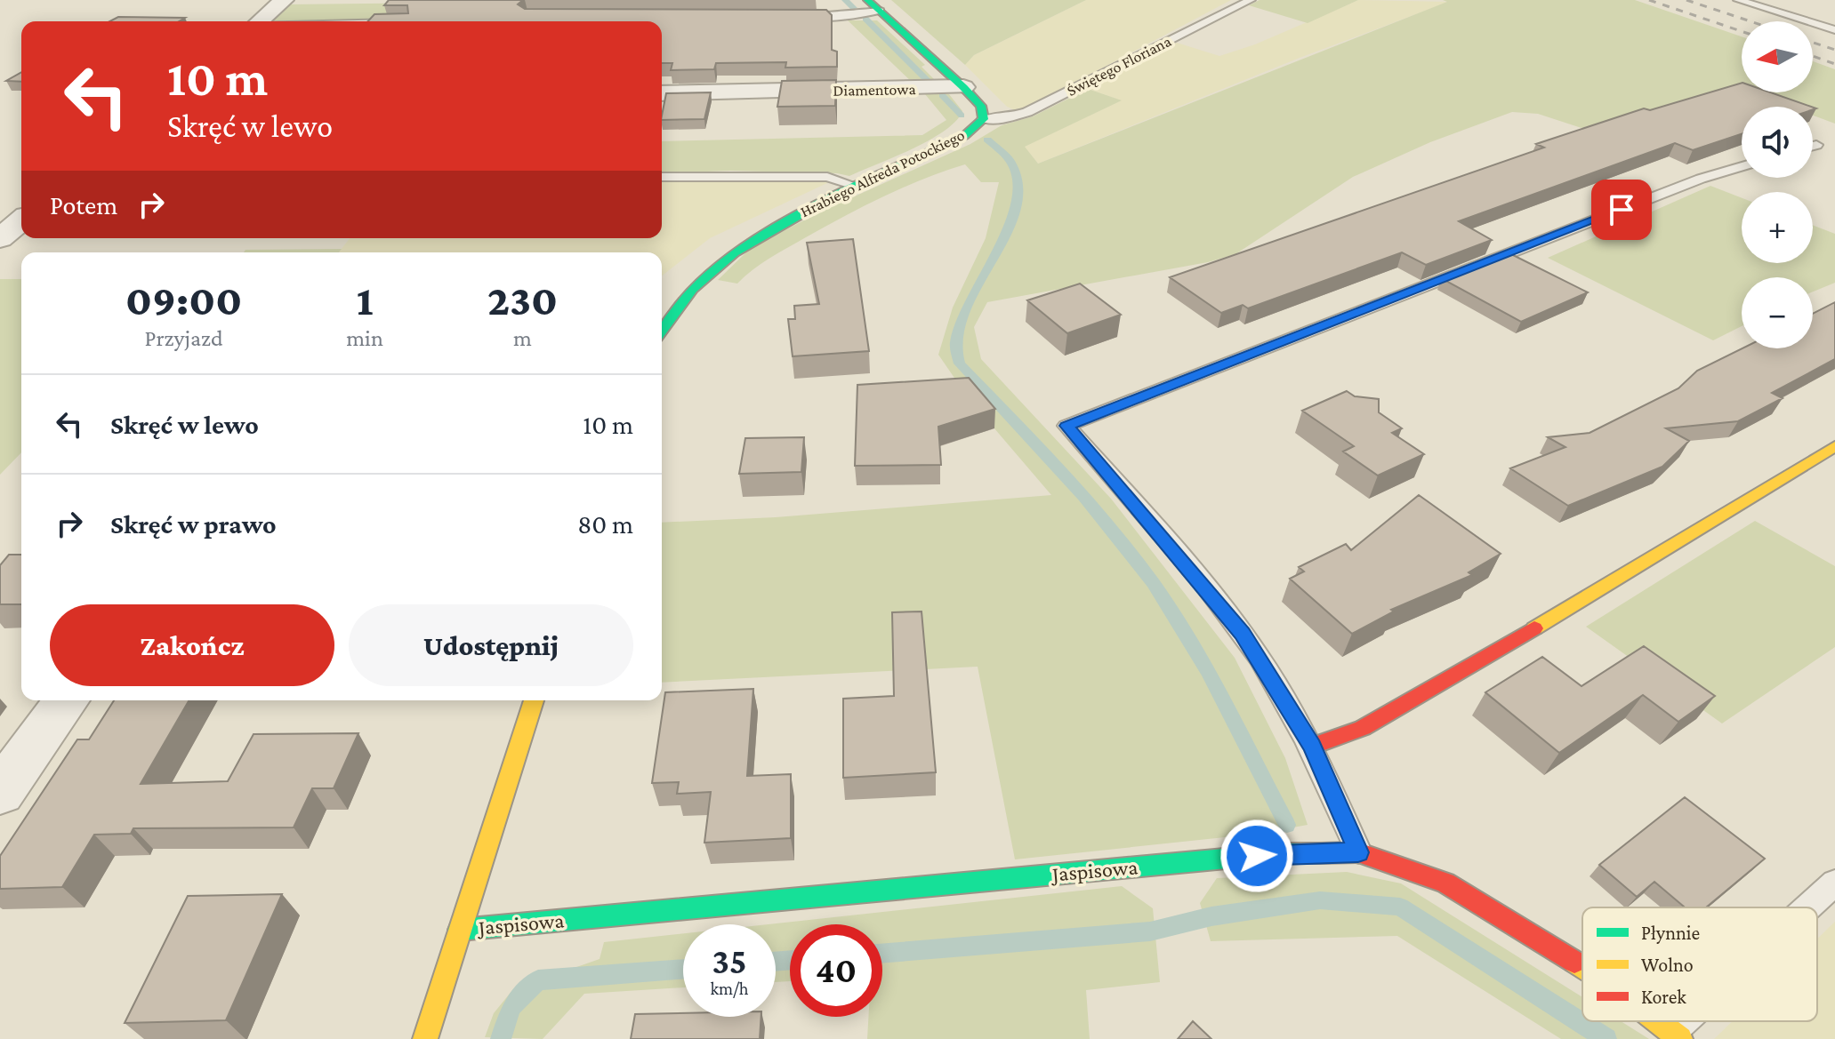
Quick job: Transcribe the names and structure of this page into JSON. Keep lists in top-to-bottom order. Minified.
{"streets":{"street":["Diamentowa","Hrabiego Alfreda Potockiego","Jaspisowa"],"lane":["Świętego Floriana"]},"crossings":[["Świętego Floriana","Hrabiego Alfreda Potockiego"],["Diamentowa","Hrabiego Alfreda Potockiego"]],"legend":["Płynnie","Wolno","Korek"],"north":"left","page":{"map_buttons":["+","−"],"turn":["10 m","Skręć w lewo"],"then":"Potem","eta":["09:00","Przyjazd","1","min","230","m"],"list":[{"name":"Skręć w lewo","value":"10 m"},{"name":"Skręć w prawo","value":"80 m"}],"buttons":["Zakończ","Udostępnij"],"speed":"35 km/h","limit":"40"}}
